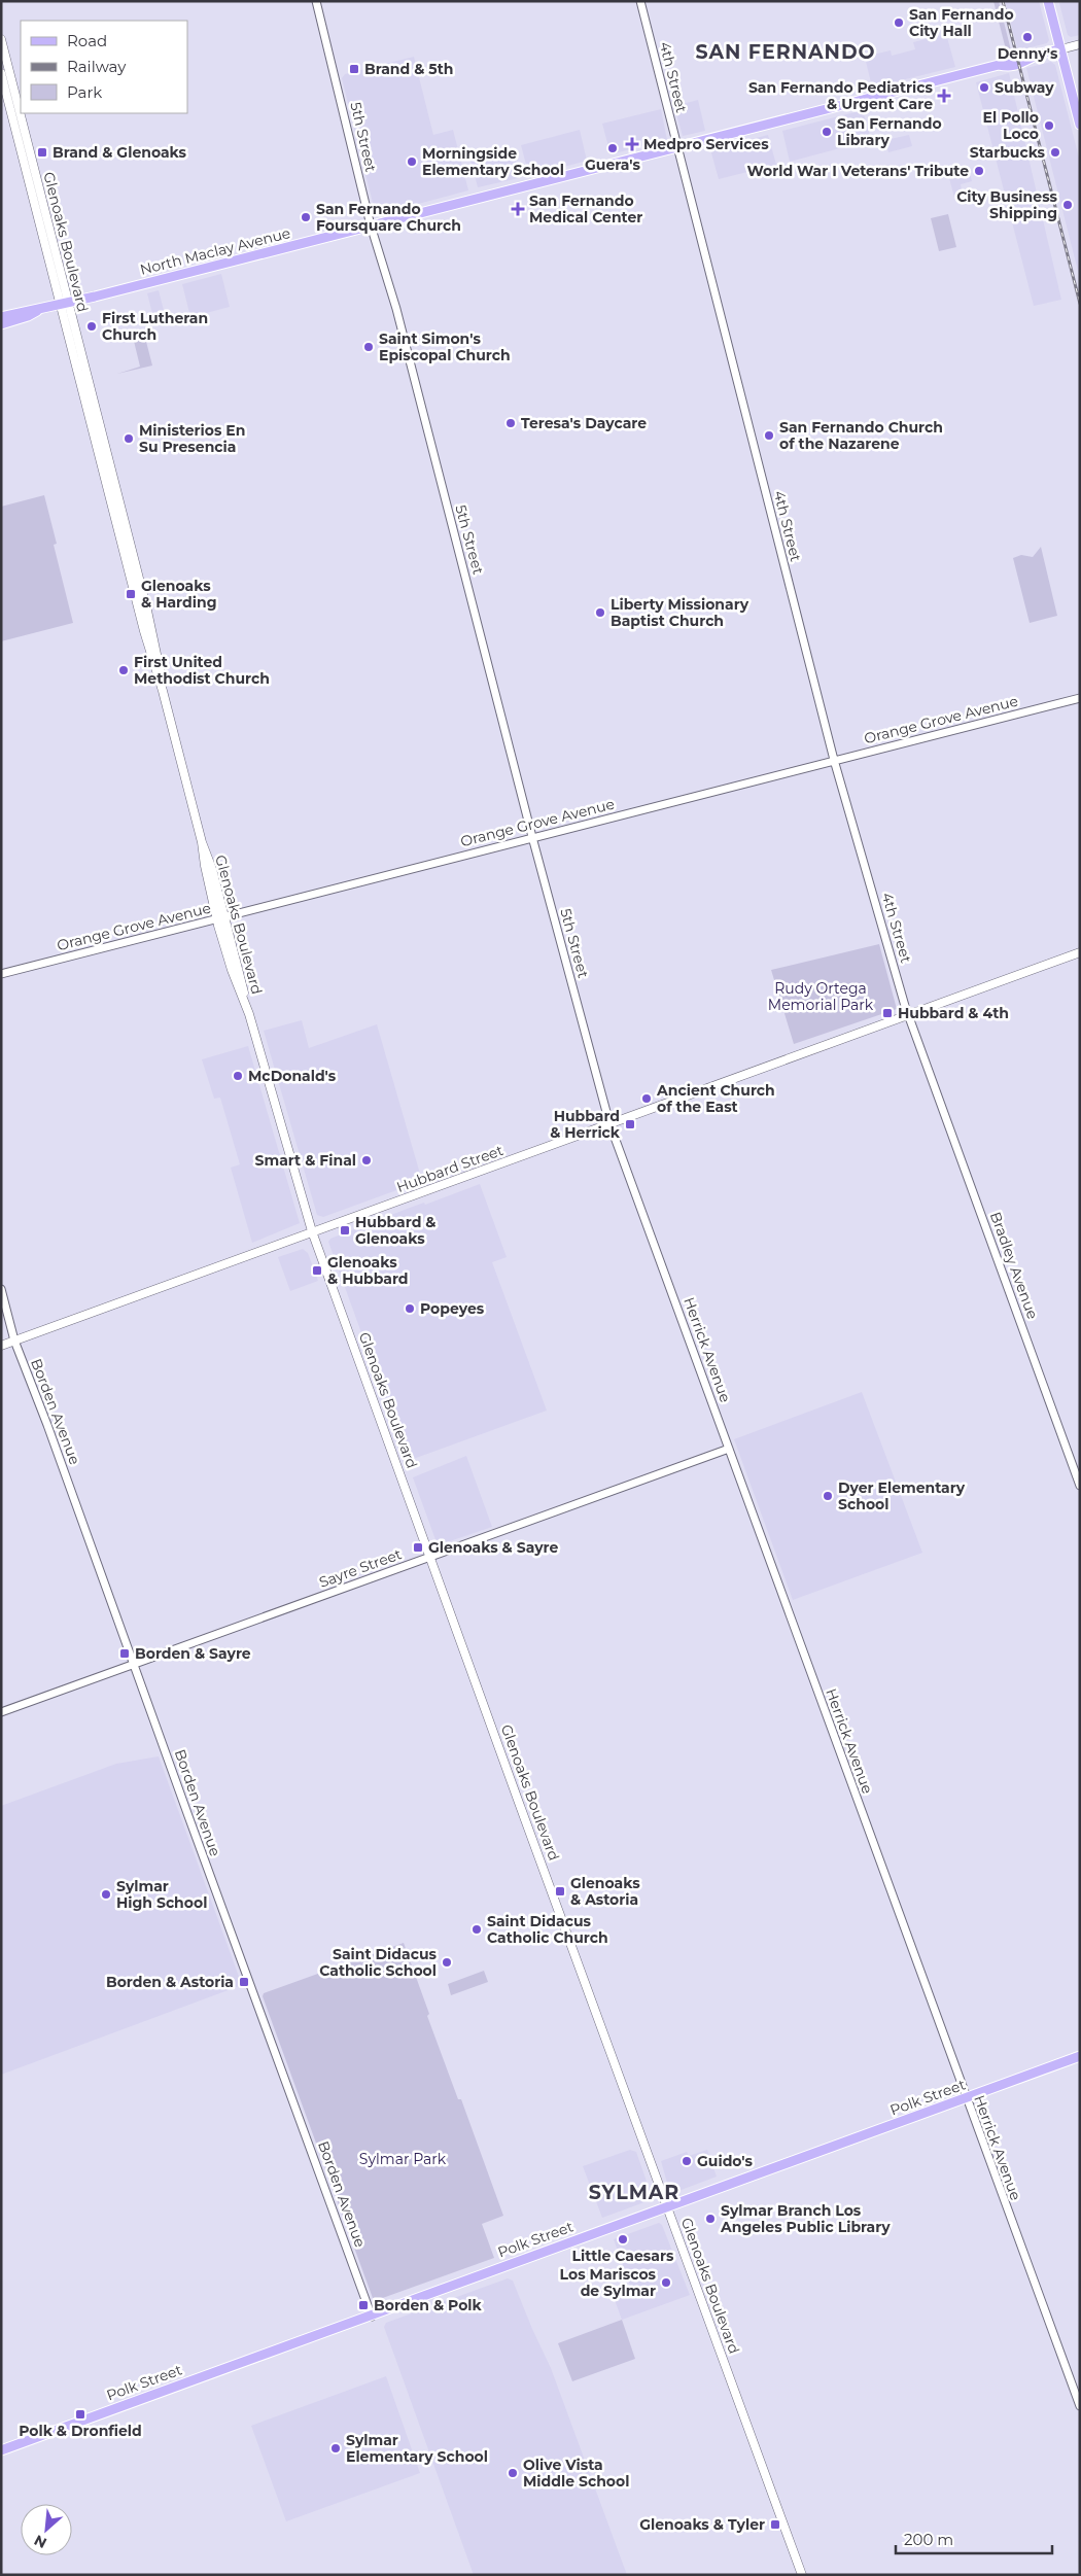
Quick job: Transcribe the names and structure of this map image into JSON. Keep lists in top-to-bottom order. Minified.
{"streets":{"main road":["Glenoaks Boulevard","North Maclay Avenue","Hubbard Street","Polk Street"],"street":["4th Street","5th Street","Orange Grove Avenue","Bradley Avenue","Herrick Avenue","Borden Avenue","Sayre Street"]},"crossings":[["4th Street","North Maclay Avenue"],["4th Street","Orange Grove Avenue"],["4th Street","Hubbard Street"],["4th Street","Bradley Avenue"],["5th Street","North Maclay Avenue"],["5th Street","Orange Grove Avenue"],["5th Street","Herrick Avenue"],["Glenoaks Boulevard","North Maclay Avenue"],["Glenoaks Boulevard","Orange Grove Avenue"],["Glenoaks Boulevard","Hubbard Street"],["Glenoaks Boulevard","Sayre Street"],["Glenoaks Boulevard","Polk Street"],["Hubbard Street","Herrick Avenue"],["Hubbard Street","Borden Avenue"],["Herrick Avenue","Sayre Street"],["Herrick Avenue","Polk Street"],["Borden Avenue","Sayre Street"],["Borden Avenue","Polk Street"]],"districts":["SAN FERNANDO","SYLMAR"],"parks":["Rudy Ortega Memorial Park","Sylmar Park"],"places":{"other":["San Fernando City Hall","Denny's","Subway","El Pollo Loco","San Fernando Library","Guera's","Starbucks","Morningside Elementary School","World War I Veterans' Tribute","City Business Shipping","San Fernando Foursquare Church","First Lutheran Church","Saint Simon's Episcopal Church","Teresa's Daycare","San Fernando Church of the Nazarene","Ministerios En Su Presencia","Liberty Missionary Baptist Church","First United Methodist Church","McDonald's","Ancient Church of the East","Smart & Final","Popeyes","Dyer Elementary School","Sylmar High School","Saint Didacus Catholic Church","Saint Didacus Catholic School","Guido's","Sylmar Branch Los Angeles Public Library","Little Caesars","Los Mariscos de Sylmar","Sylmar Elementary School","Olive Vista Middle School"],"transit":["Brand & 5th","Brand & Glenoaks","Glenoaks & Harding","Hubbard & 4th","Hubbard & Herrick","Hubbard & Glenoaks","Glenoaks & Hubbard","Glenoaks & Sayre","Borden & Sayre","Glenoaks & Astoria","Borden & Astoria","Borden & Polk","Polk & Dronfield","Glenoaks & Tyler"],"health":["San Fernando Pediatrics & Urgent Care","Medpro Services","San Fernando Medical Center"]},"legend":["Road","Railway","Park"],"scale_bar":"200 m","north":"bottom left"}
